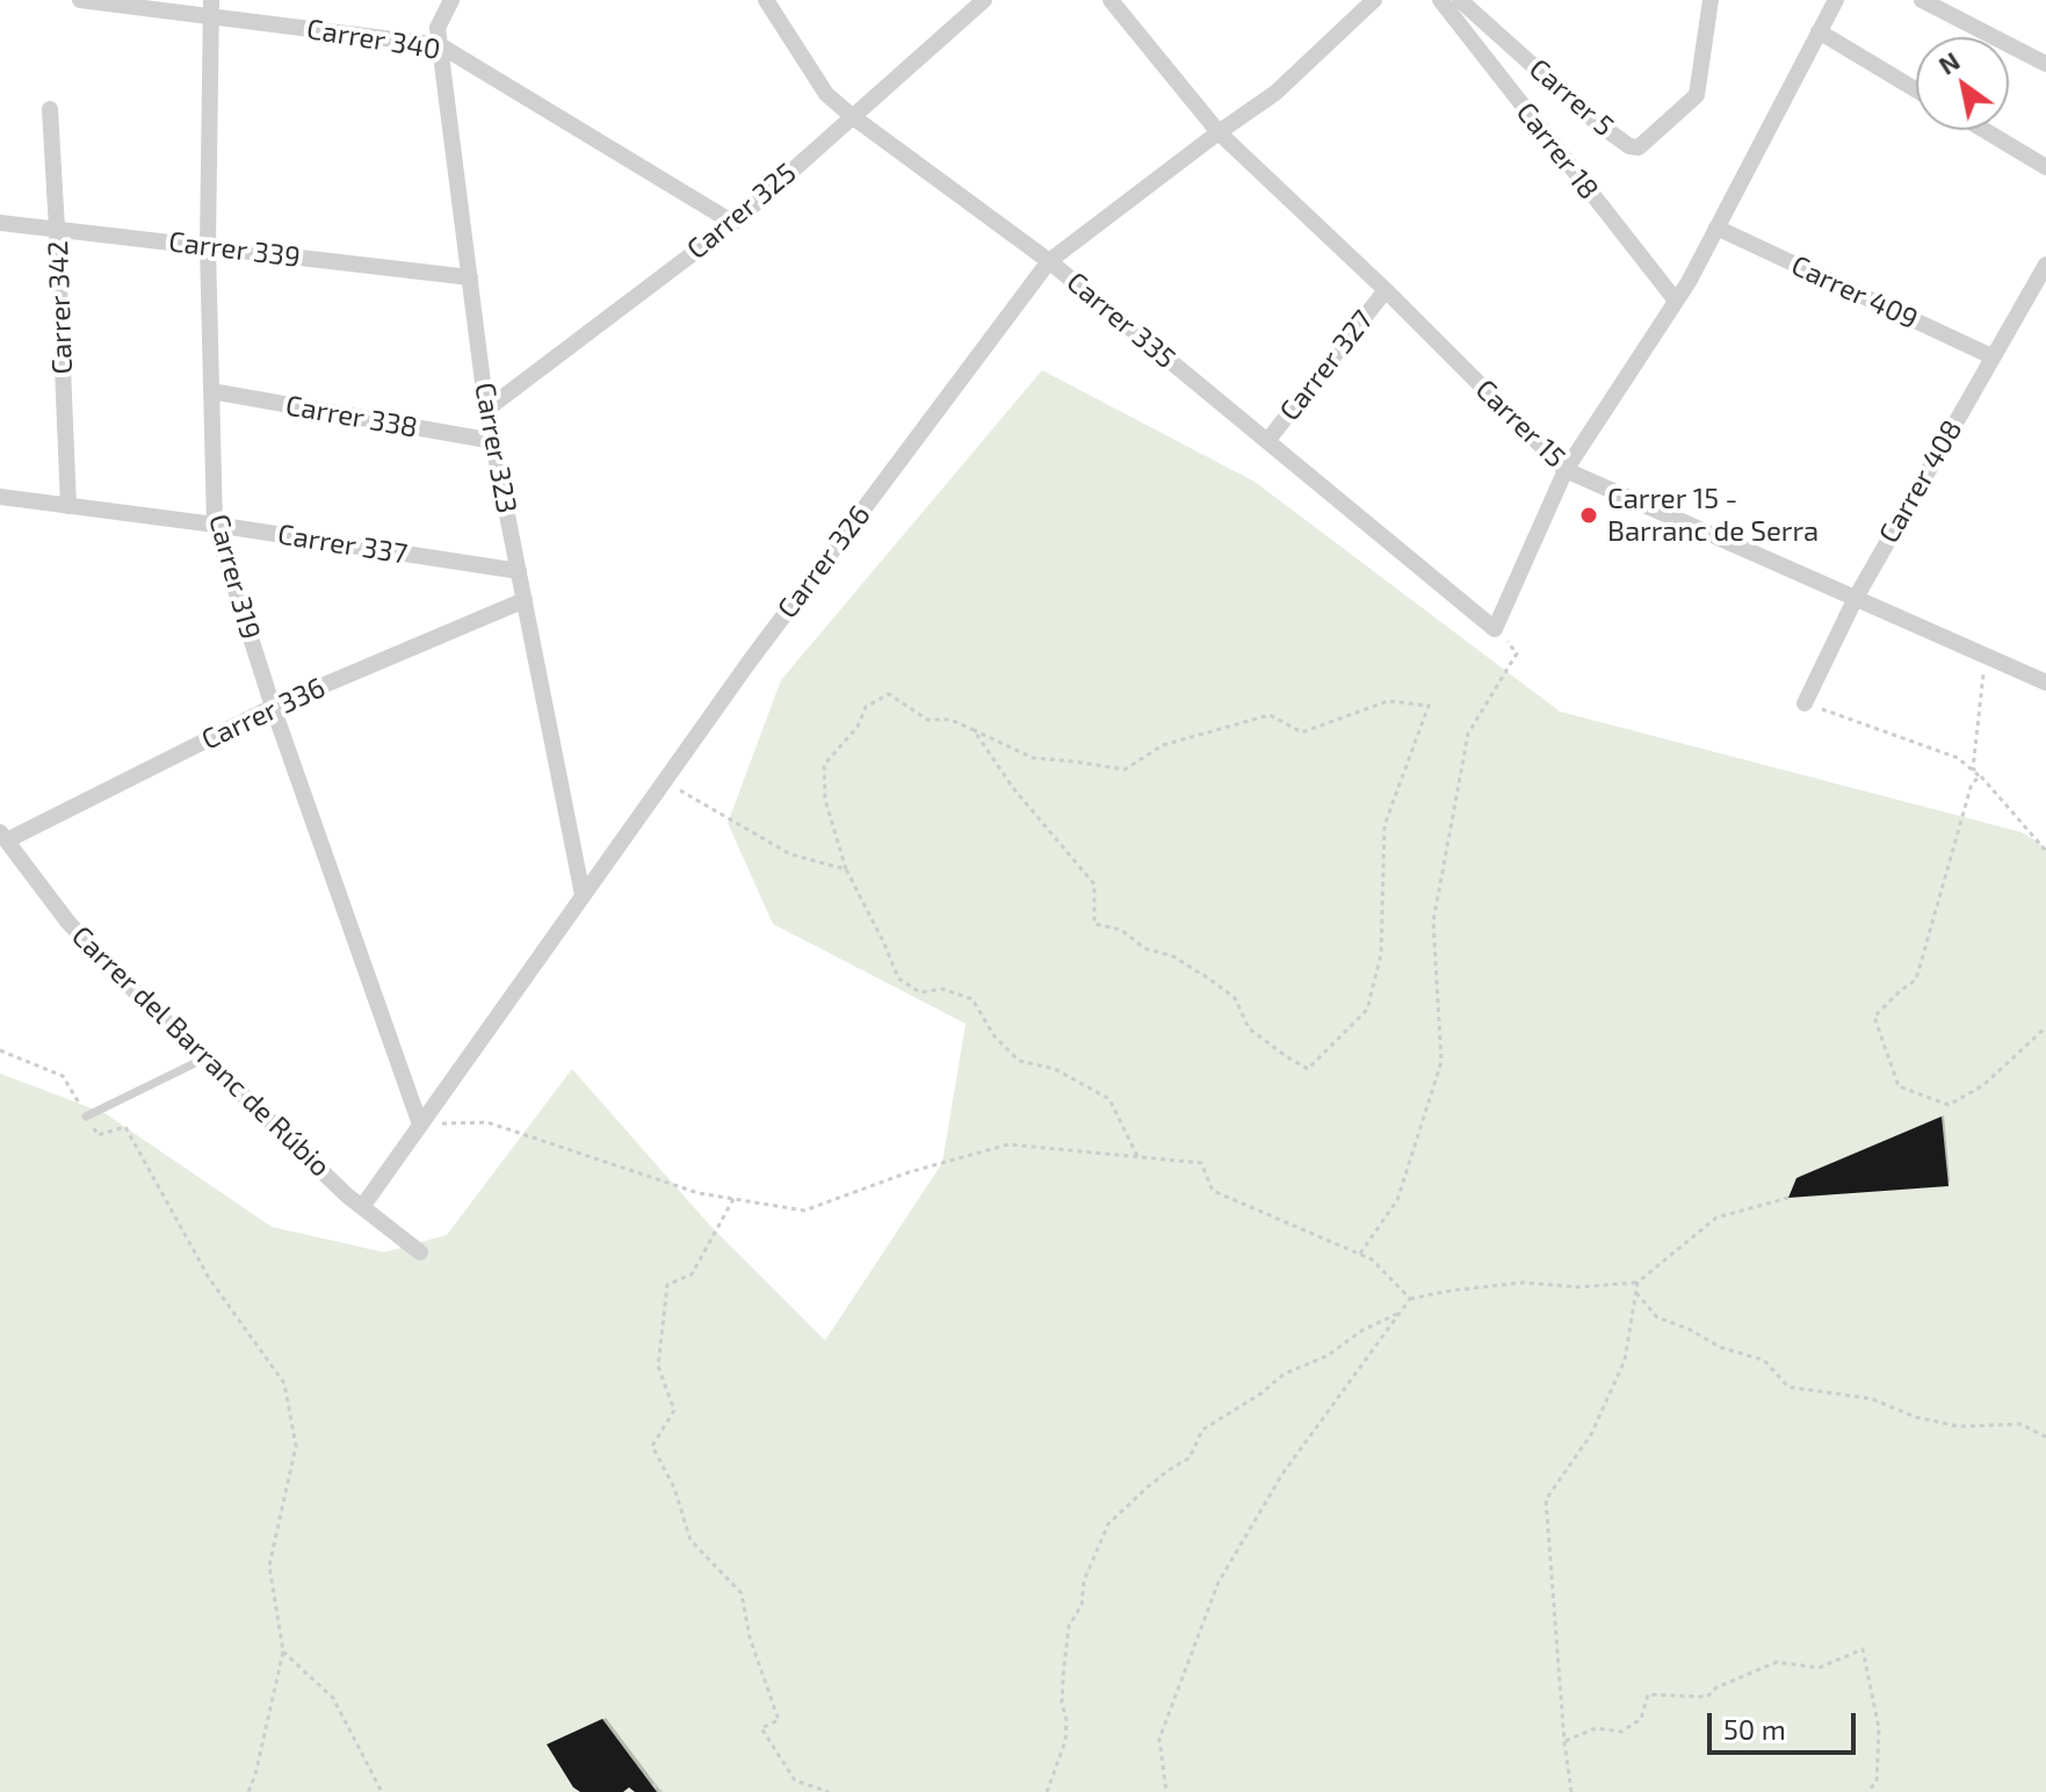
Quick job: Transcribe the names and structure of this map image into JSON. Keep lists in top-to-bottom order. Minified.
{"streets":{"street":["Carrer 340","Carrer 5","Carrer 18","Carrer 325","Carrer 339","Carrer 409","Carrer 342","Carrer 335","Carrer 327","Carrer 338","Carrer 15","Carrer 323","Carrer 408","Carrer 337","Carrer 326","Carrer 319","Carrer 336","Carrer del Barranc de Rúbio"]},"crossings":[["Carrer 340","Carrer 325"],["Carrer 340","Carrer 323"],["Carrer 340","Carrer 319"],["Carrer 325","Carrer 335"],["Carrer 325","Carrer 323"],["Carrer 339","Carrer 342"],["Carrer 339","Carrer 323"],["Carrer 339","Carrer 319"],["Carrer 409","Carrer 408"],["Carrer 342","Carrer 337"],["Carrer 335","Carrer 327"],["Carrer 335","Carrer 326"],["Carrer 327","Carrer 15"],["Carrer 338","Carrer 323"],["Carrer 338","Carrer 319"],["Carrer 15","Carrer 408"],["Carrer 15","Carrer 326"],["Carrer 323","Carrer 337"],["Carrer 323","Carrer 326"],["Carrer 323","Carrer 336"],["Carrer 337","Carrer 319"],["Carrer 326","Carrer 319"],["Carrer 326","Carrer del Barranc de Rúbio"],["Carrer 319","Carrer 336"],["Carrer 336","Carrer del Barranc de Rúbio"]],"places":["Carrer 15 - Barranc de Serra"],"scale_bar":"50 m","north":"top left"}
